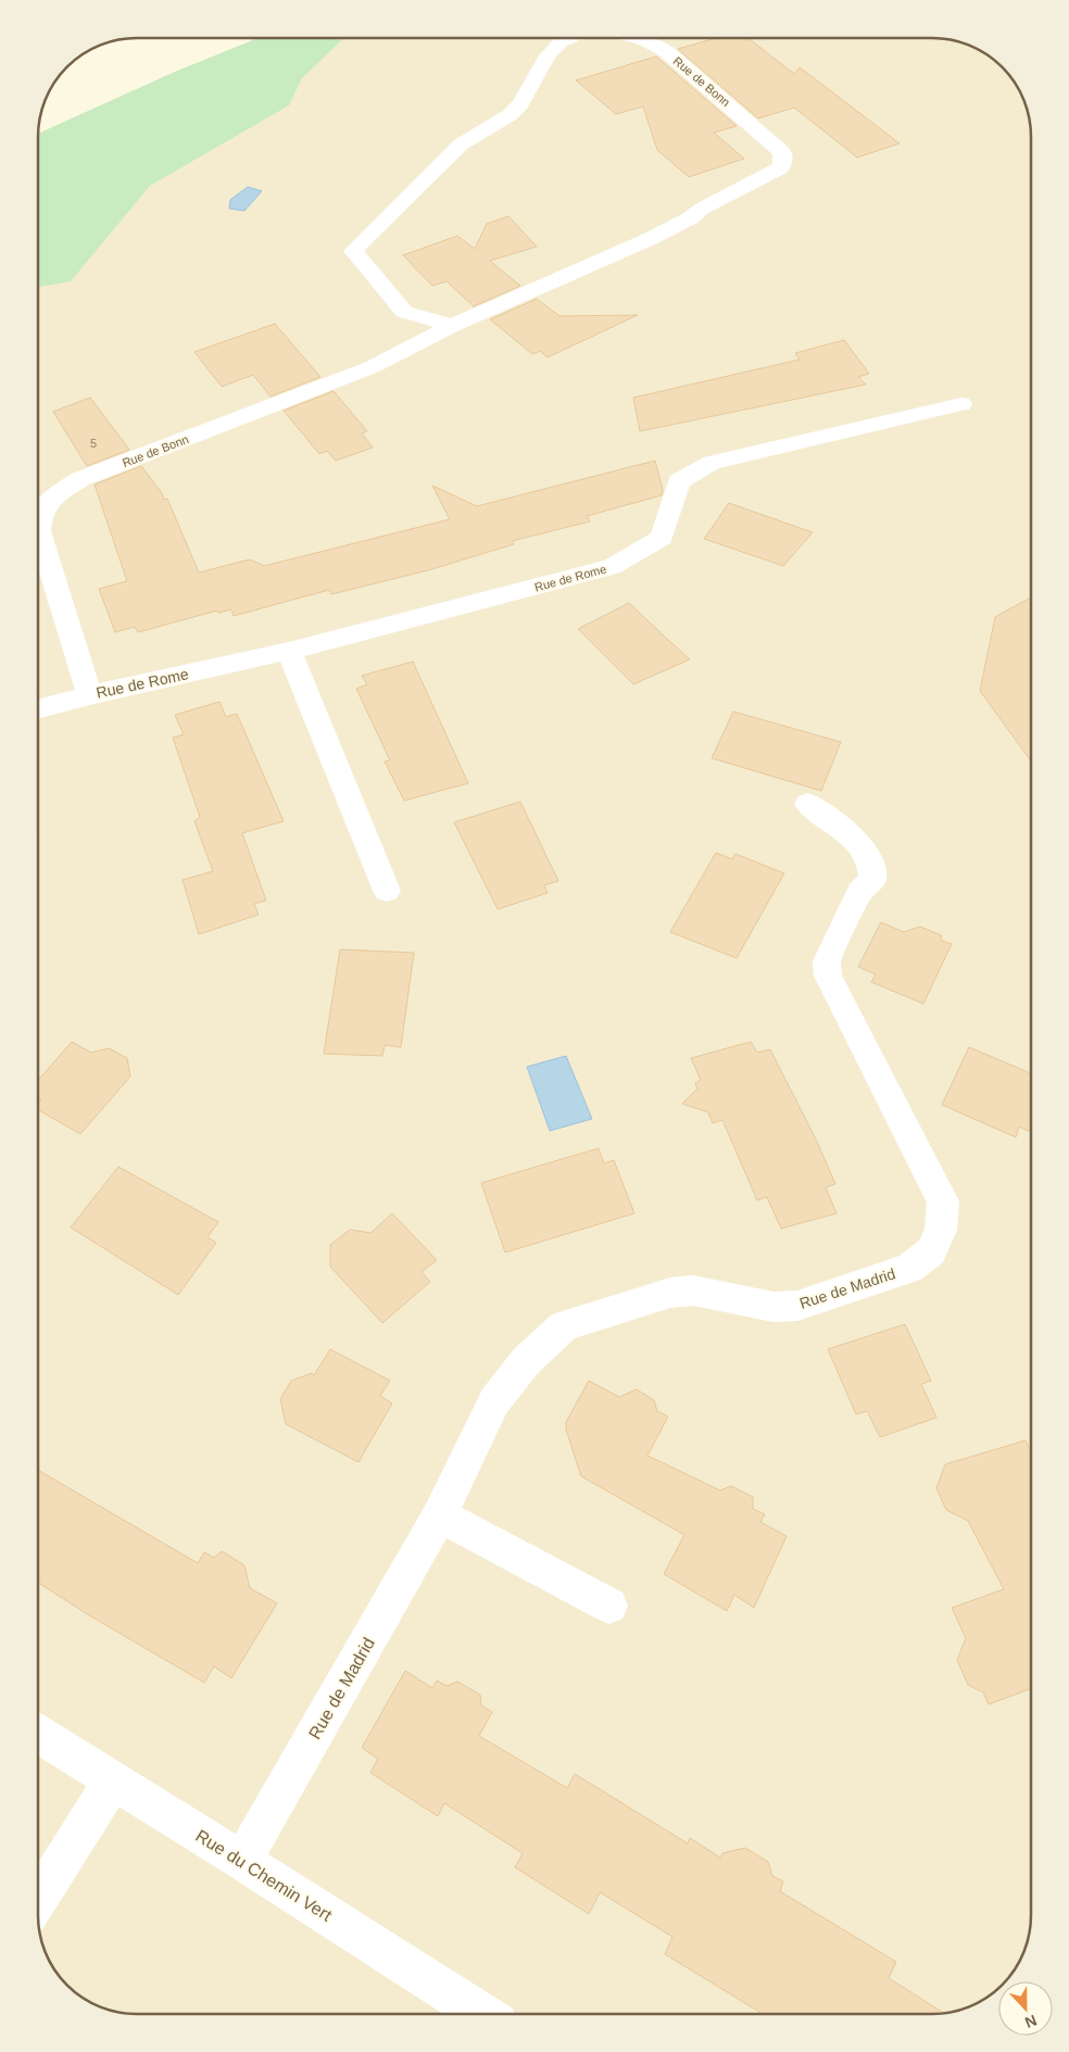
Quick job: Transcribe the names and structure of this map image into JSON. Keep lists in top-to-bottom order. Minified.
{"streets":{"street":["Rue de Bonn","Rue de Rome","Rue de Madrid","Rue du Chemin Vert"]},"crossings":[["Rue de Bonn","Rue de Rome"],["Rue de Madrid","Rue du Chemin Vert"]],"house_numbers":["5"],"north":"bottom"}
